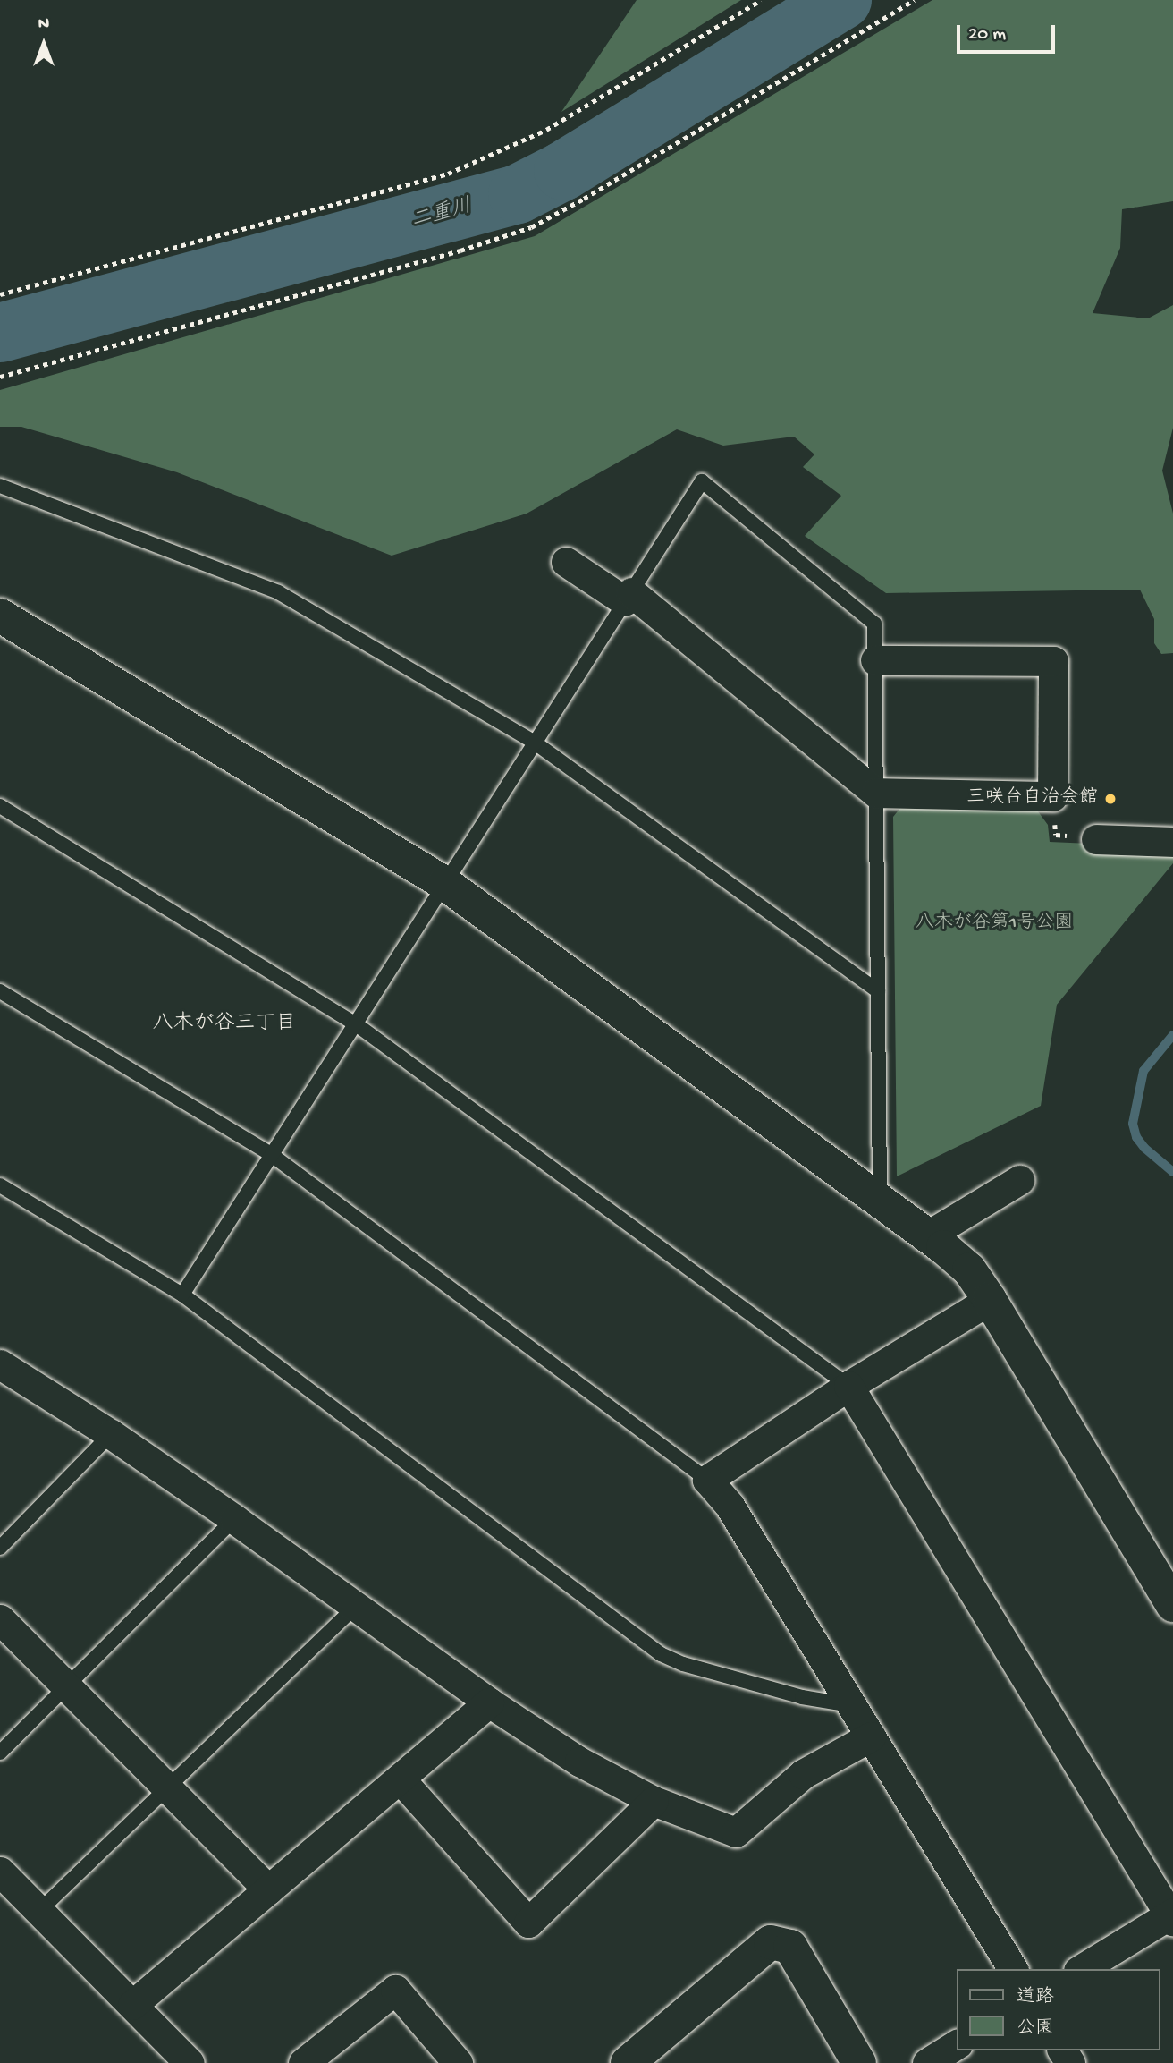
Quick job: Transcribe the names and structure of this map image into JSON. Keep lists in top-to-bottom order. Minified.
{"districts":["八木が谷三丁目"],"water":["二重川"],"parks":["八木が谷第1号公園"],"places":["三咲台自治会館"],"legend":["道路","公園"],"scale_bar":"20 m","north":"top"}
